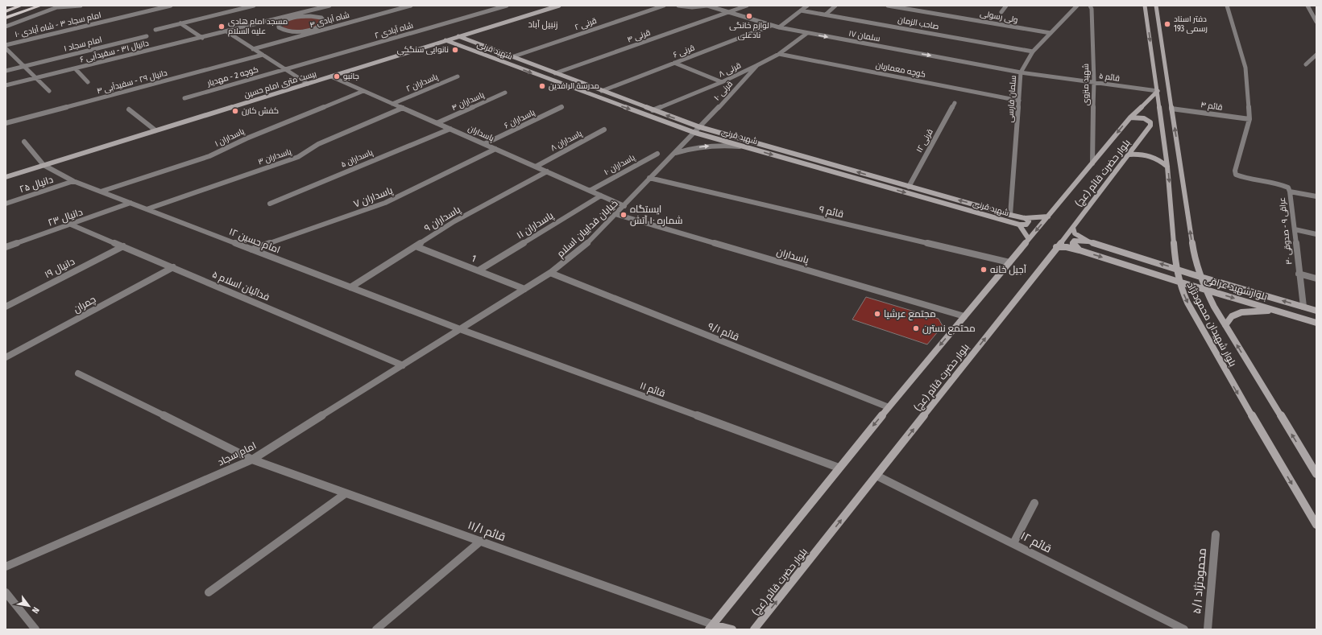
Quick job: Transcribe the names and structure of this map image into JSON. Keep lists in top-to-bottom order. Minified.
{"streets":{"main road":["شهید قرنی","بیست متری امام حسین","بلوار حضرت قائم (عج)","بلوارشهید عراقی","بلوار شهیدان محمودنژاد"],"street":["ولی رسولی","شاه آبادی ۴","صاحب الزمان","قرنی ۲","امام سجاد ۳ - شاه آبادی ۱۰","شاه آبادی ۲","قرنی ۴","سلمان ۱۷","امام سجاد ۱","دانیال ۳۱ - سفیدآبی ۶","قرنی ۶","قرنی ۸","کوچه معماریان","کوچه 2 - مهدیار","قائم ۵","دانیال ۲۹ - سفیدآبی ۴","پاسداران ۲","شهید منزوی","قرنی ۱۰","سلمان فارسی","پاسداران ۴","قائم ۴","پاسداران ۶","پاسداران","پاسداران ۱","پاسداران ۸","قرنی ۱۲","پاسداران ۳","پاسداران ۵","پاسداران ۱۰","دانیال ۲۵","پاسداران ۷","قائم ۹","دانیال ۲۳","پاسداران ۹","پاسداران ۱۱","خیابان فداییان اسلام","عراقی ۹ - صدوقی ۳۰","امام حسین ۱۲","1","دانیال ۱۹","فدائیان اسلام ۵","چمران","قائم ۹/۱","قائم ۱۱","امام سجاد","قائم ۱۱/۱","قائم ۱۲","محمودنژاد ۵/۱"]},"crossings":[["ولی رسولی","سلمان فارسی"],["صاحب الزمان","سلمان فارسی"],["قرنی ۲","شهید قرنی"],["شاه آبادی ۲","کوچه 2 - مهدیار"],["قرنی ۴","سلمان ۱۷"],["قرنی ۴","شهید قرنی"],["سلمان ۱۷","قرنی ۶"],["سلمان ۱۷","قرنی ۸"],["سلمان ۱۷","قائم ۵"],["سلمان ۱۷","سلمان فارسی"],["شهید قرنی","قرنی ۶"],["شهید قرنی","قرنی ۸"],["شهید قرنی","بیست متری امام حسین"],["شهید قرنی","قرنی ۱۰"],["شهید قرنی","سلمان فارسی"],["شهید قرنی","قرنی ۱۲"],["شهید قرنی","بلوار حضرت قائم (عج)"],["شهید قرنی","خیابان فداییان اسلام"],["قرنی ۸","کوچه معماریان"],["قرنی ۸","قرنی ۱۰"],["کوچه معماریان","سلمان فارسی"],["قائم ۵","شهید منزوی"],["قائم ۵","سلمان فارسی"],["قائم ۵","بلوار حضرت قائم (عج)"],["قائم ۵","بلوار شهیدان محمودنژاد"],["پاسداران ۲","پاسداران"],["بیست متری امام حسین","پاسداران"],["بیست متری امام حسین","امام حسین ۱۲"],["شهید منزوی","بلوار حضرت قائم (عج)"],["قرنی ۱۰","خیابان فداییان اسلام"],["پاسداران ۴","پاسداران"],["قائم ۴","عراقی ۹ - صدوقی ۳۰"],["قائم ۴","بلوار شهیدان محمودنژاد"],["پاسداران ۶","پاسداران"],["پاسداران","پاسداران ۱"],["پاسداران","پاسداران ۸"],["پاسداران","پاسداران ۳"],["پاسداران","پاسداران ۵"],["پاسداران","پاسداران ۱۰"],["پاسداران","بلوار حضرت قائم (عج)"],["پاسداران","پاسداران ۷"],["پاسداران","پاسداران ۹"],["پاسداران","پاسداران ۱۱"],["پاسداران","خیابان فداییان اسلام"],["پاسداران ۱","امام حسین ۱۲"],["پاسداران ۳","امام حسین ۱۲"],["بلوار حضرت قائم (عج)","قائم ۹"],["بلوار حضرت قائم (عج)","بلوارشهید عراقی"],["بلوار حضرت قائم (عج)","بلوار شهیدان محمودنژاد"],["بلوار حضرت قائم (عج)","قائم ۹/۱"],["بلوار حضرت قائم (عج)","قائم ۱۱"],["بلوار حضرت قائم (عج)","قائم ۱۱/۱"],["بلوار حضرت قائم (عج)","قائم ۱۲"],["دانیال ۲۵","امام حسین ۱۲"],["پاسداران ۷","امام حسین ۱۲"],["قائم ۹","خیابان فداییان اسلام"],["دانیال ۲۳","امام حسین ۱۲"],["دانیال ۲۳","فدائیان اسلام ۵"],["پاسداران ۹","امام حسین ۱۲"],["پاسداران ۹","1"],["پاسداران ۱۱","1"],["خیابان فداییان اسلام","امام حسین ۱۲"],["خیابان فداییان اسلام","1"],["خیابان فداییان اسلام","قائم ۹/۱"],["خیابان فداییان اسلام","قائم ۱۱"],["خیابان فداییان اسلام","امام سجاد"],["عراقی ۹ - صدوقی ۳۰","بلوارشهید عراقی"],["امام حسین ۱۲","قائم ۱۱"],["امام حسین ۱۲","امام سجاد"],["دانیال ۱۹","فدائیان اسلام ۵"],["فدائیان اسلام ۵","چمران"],["فدائیان اسلام ۵","امام سجاد"],["بلوارشهید عراقی","بلوار شهیدان محمودنژاد"],["قائم ۱۱","امام سجاد"],["امام سجاد","قائم ۱۱/۱"]],"one_way":["سلمان ۱۷"],"districts":["زنبیل آباد"],"places":["لوازم خانگی نادعلی","دفتر اسناد رسمی 193","مسجد امام هادی علیه السلام","نانوایی سنگکیِ","جانبو","مدرسة الرافدین","کفش کارن","ایستگاه شماره ۱۰ آتش","آجیل خانه","مجتمع عرشیا","محتمع نسترن"],"north":"bottom right"}
